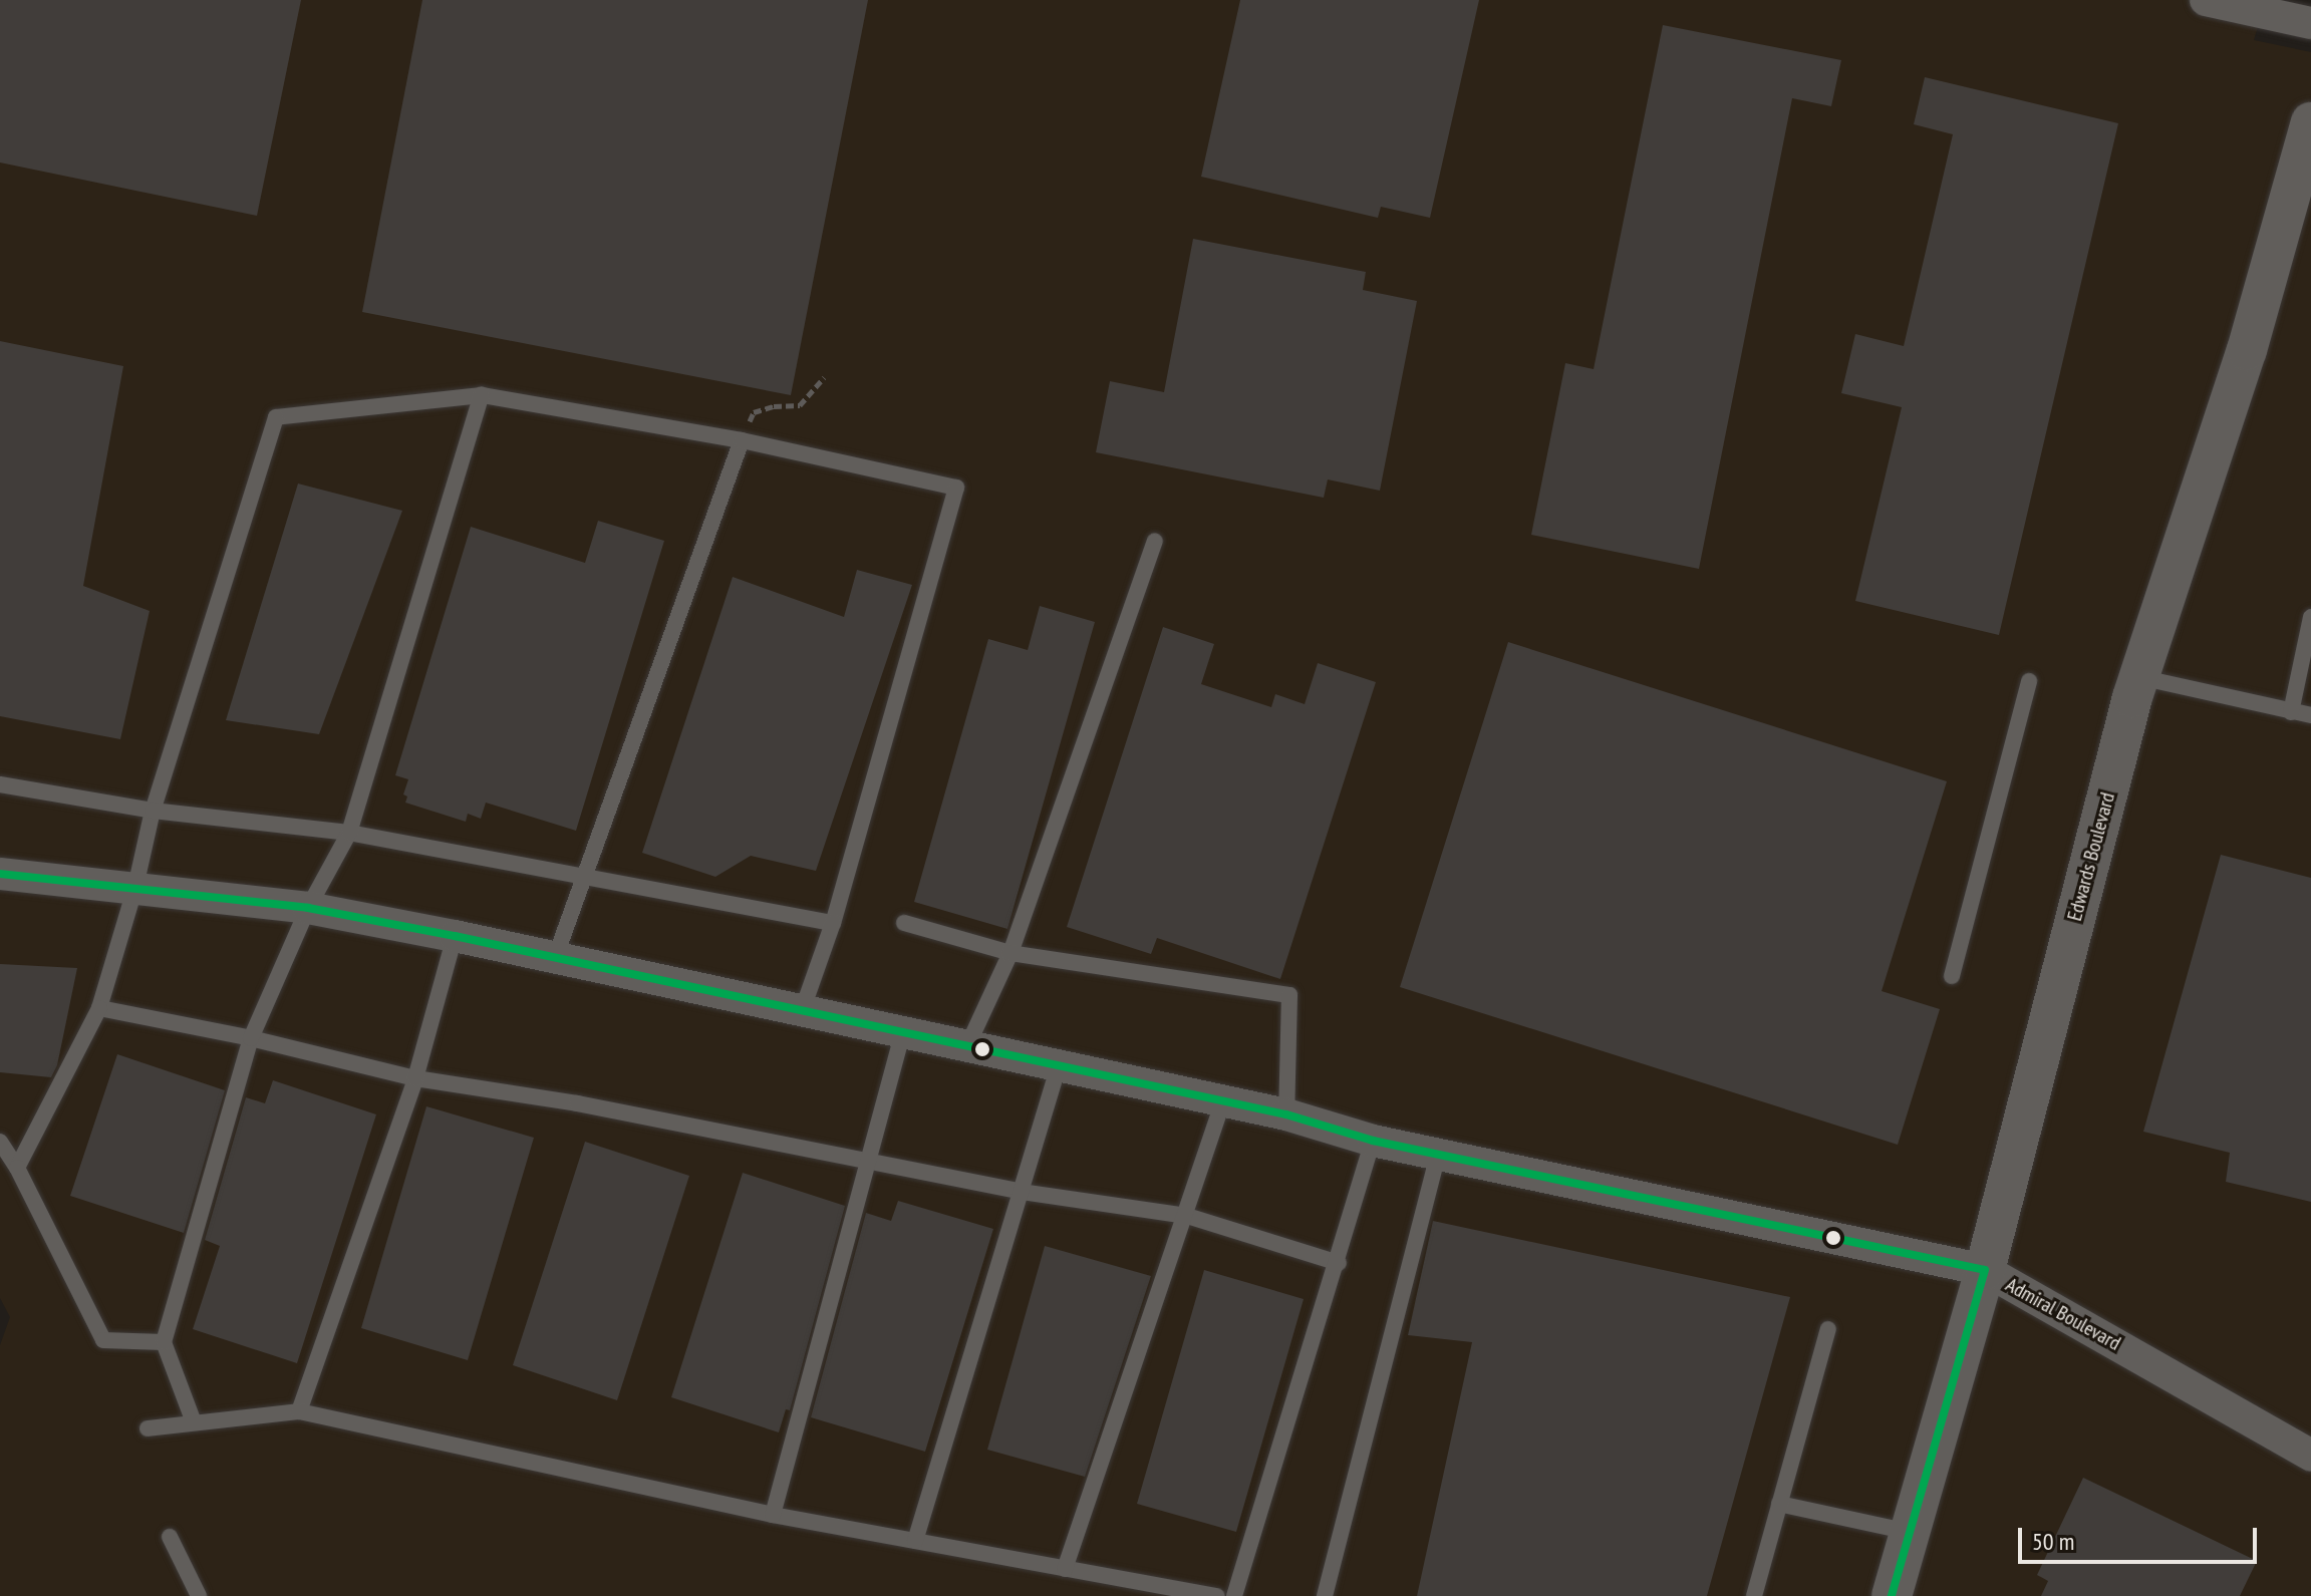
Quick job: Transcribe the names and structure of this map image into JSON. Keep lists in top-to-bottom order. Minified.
{"streets":{"street":["Edwards Boulevard","Admiral Boulevard"]},"crossings":[["Edwards Boulevard","Admiral Boulevard"]],"scale_bar":"50 m"}
